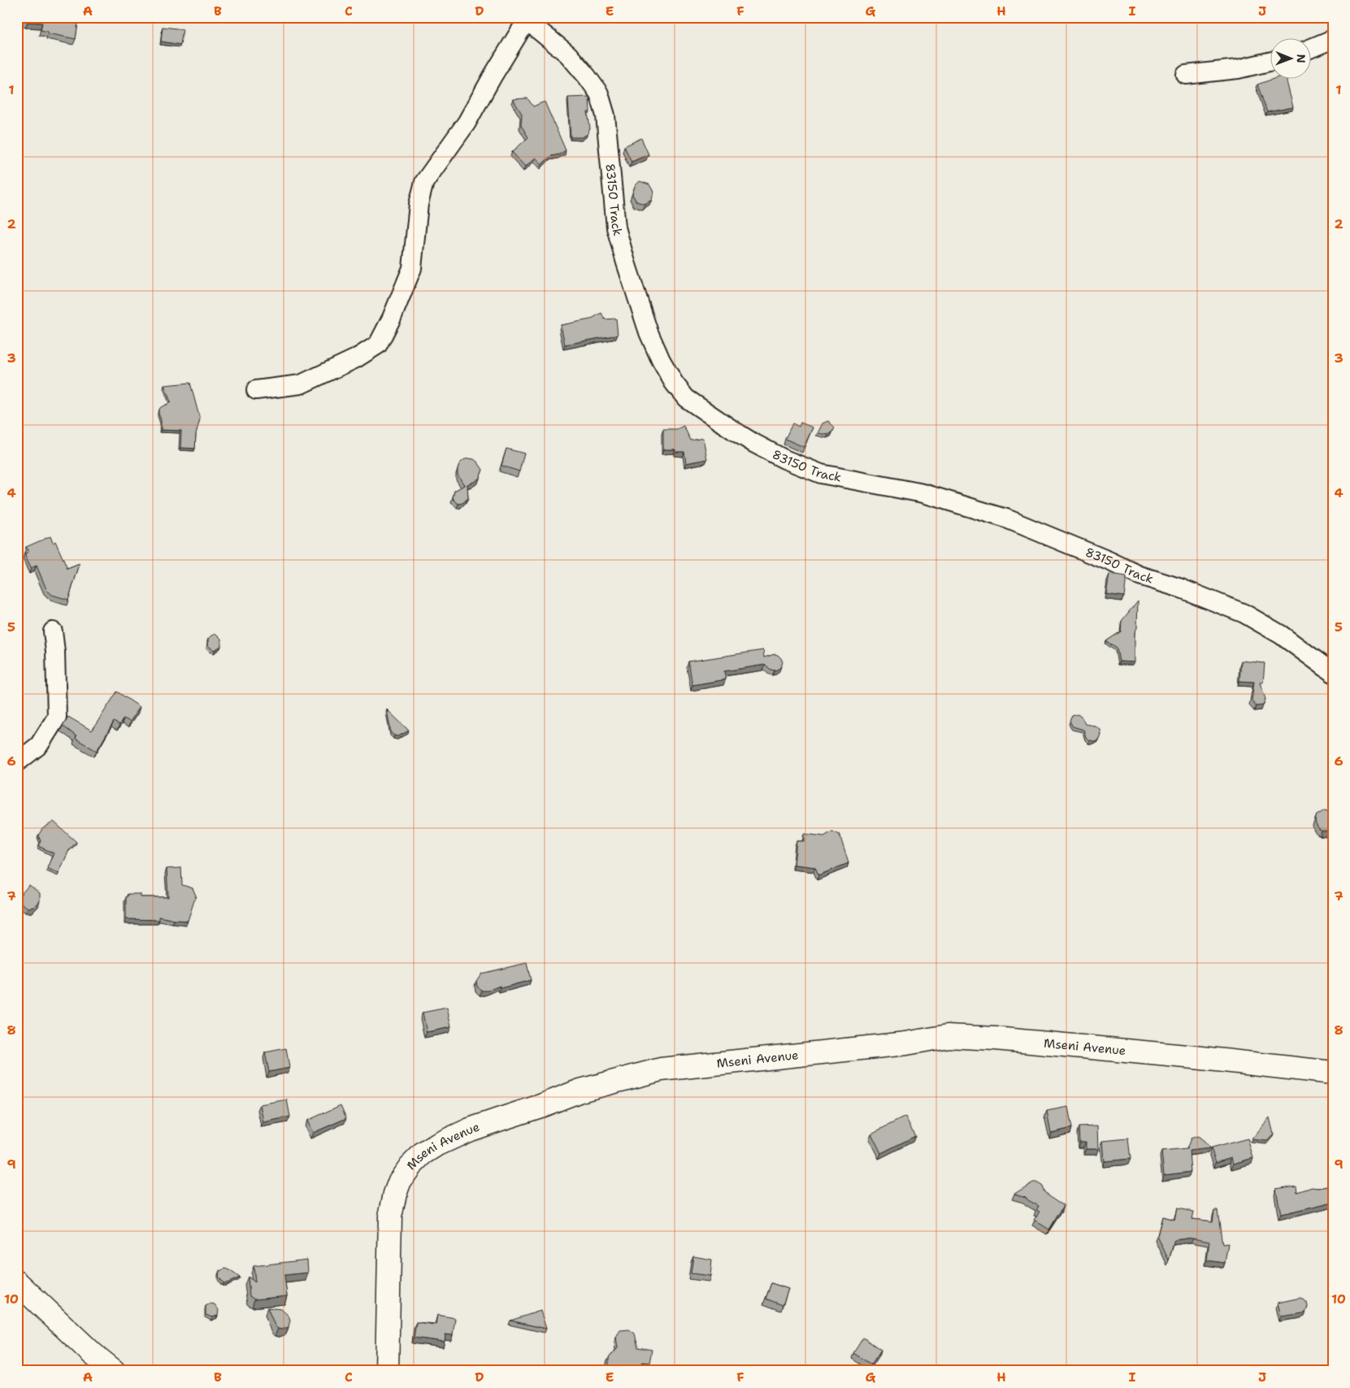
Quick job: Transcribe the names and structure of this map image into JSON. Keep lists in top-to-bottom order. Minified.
{"streets":{"street":["83150 Track","Mseni Avenue"]},"north":"right","grid":{"columns":["A","B","C","D","E","F","G","H","I","J"],"rows":["1","2","3","4","5","6","7","8","9","10"]}}
